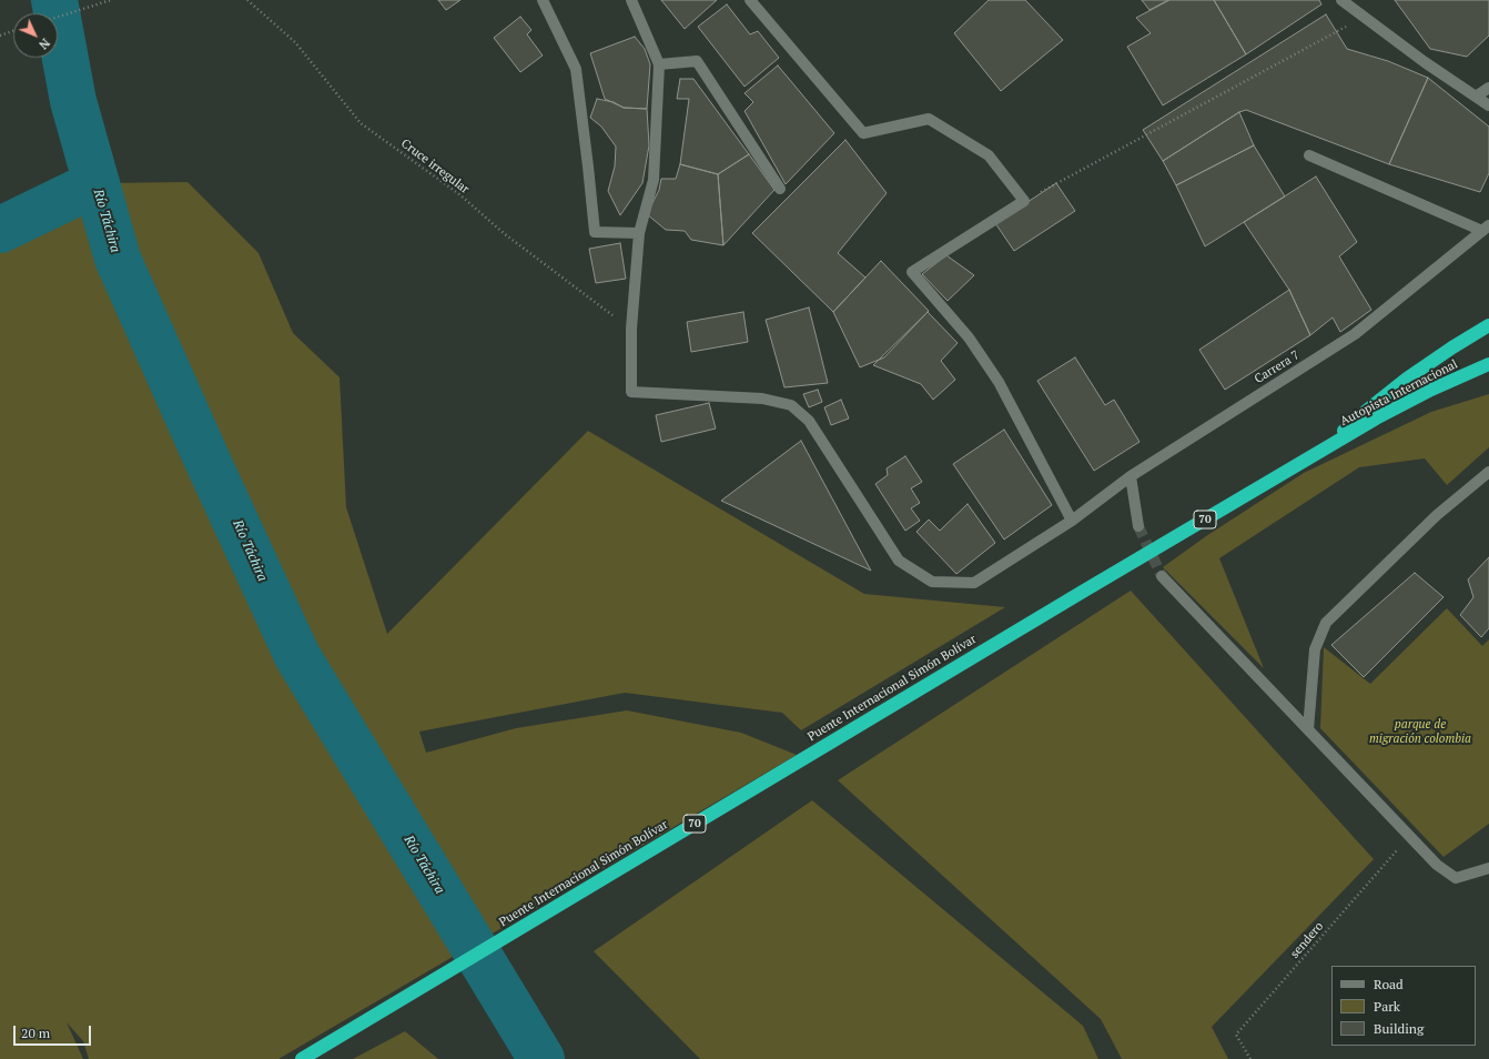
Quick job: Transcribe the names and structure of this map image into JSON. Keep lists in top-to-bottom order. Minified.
{"streets":{"highway":["Autopista Internacional","70","Puente Internacional Simón Bolívar"],"street":["Carrera 7"],"path":["Cruce irregular","sendero"]},"crossings":[["Cruce irregular","Carrera 7"],["Autopista Internacional","Puente Internacional Simón Bolívar"]],"water":["Río Táchira"],"parks":["parque de migración colombia"],"legend":["Road","Park","Building"],"scale_bar":"20 m","north":"bottom right"}
